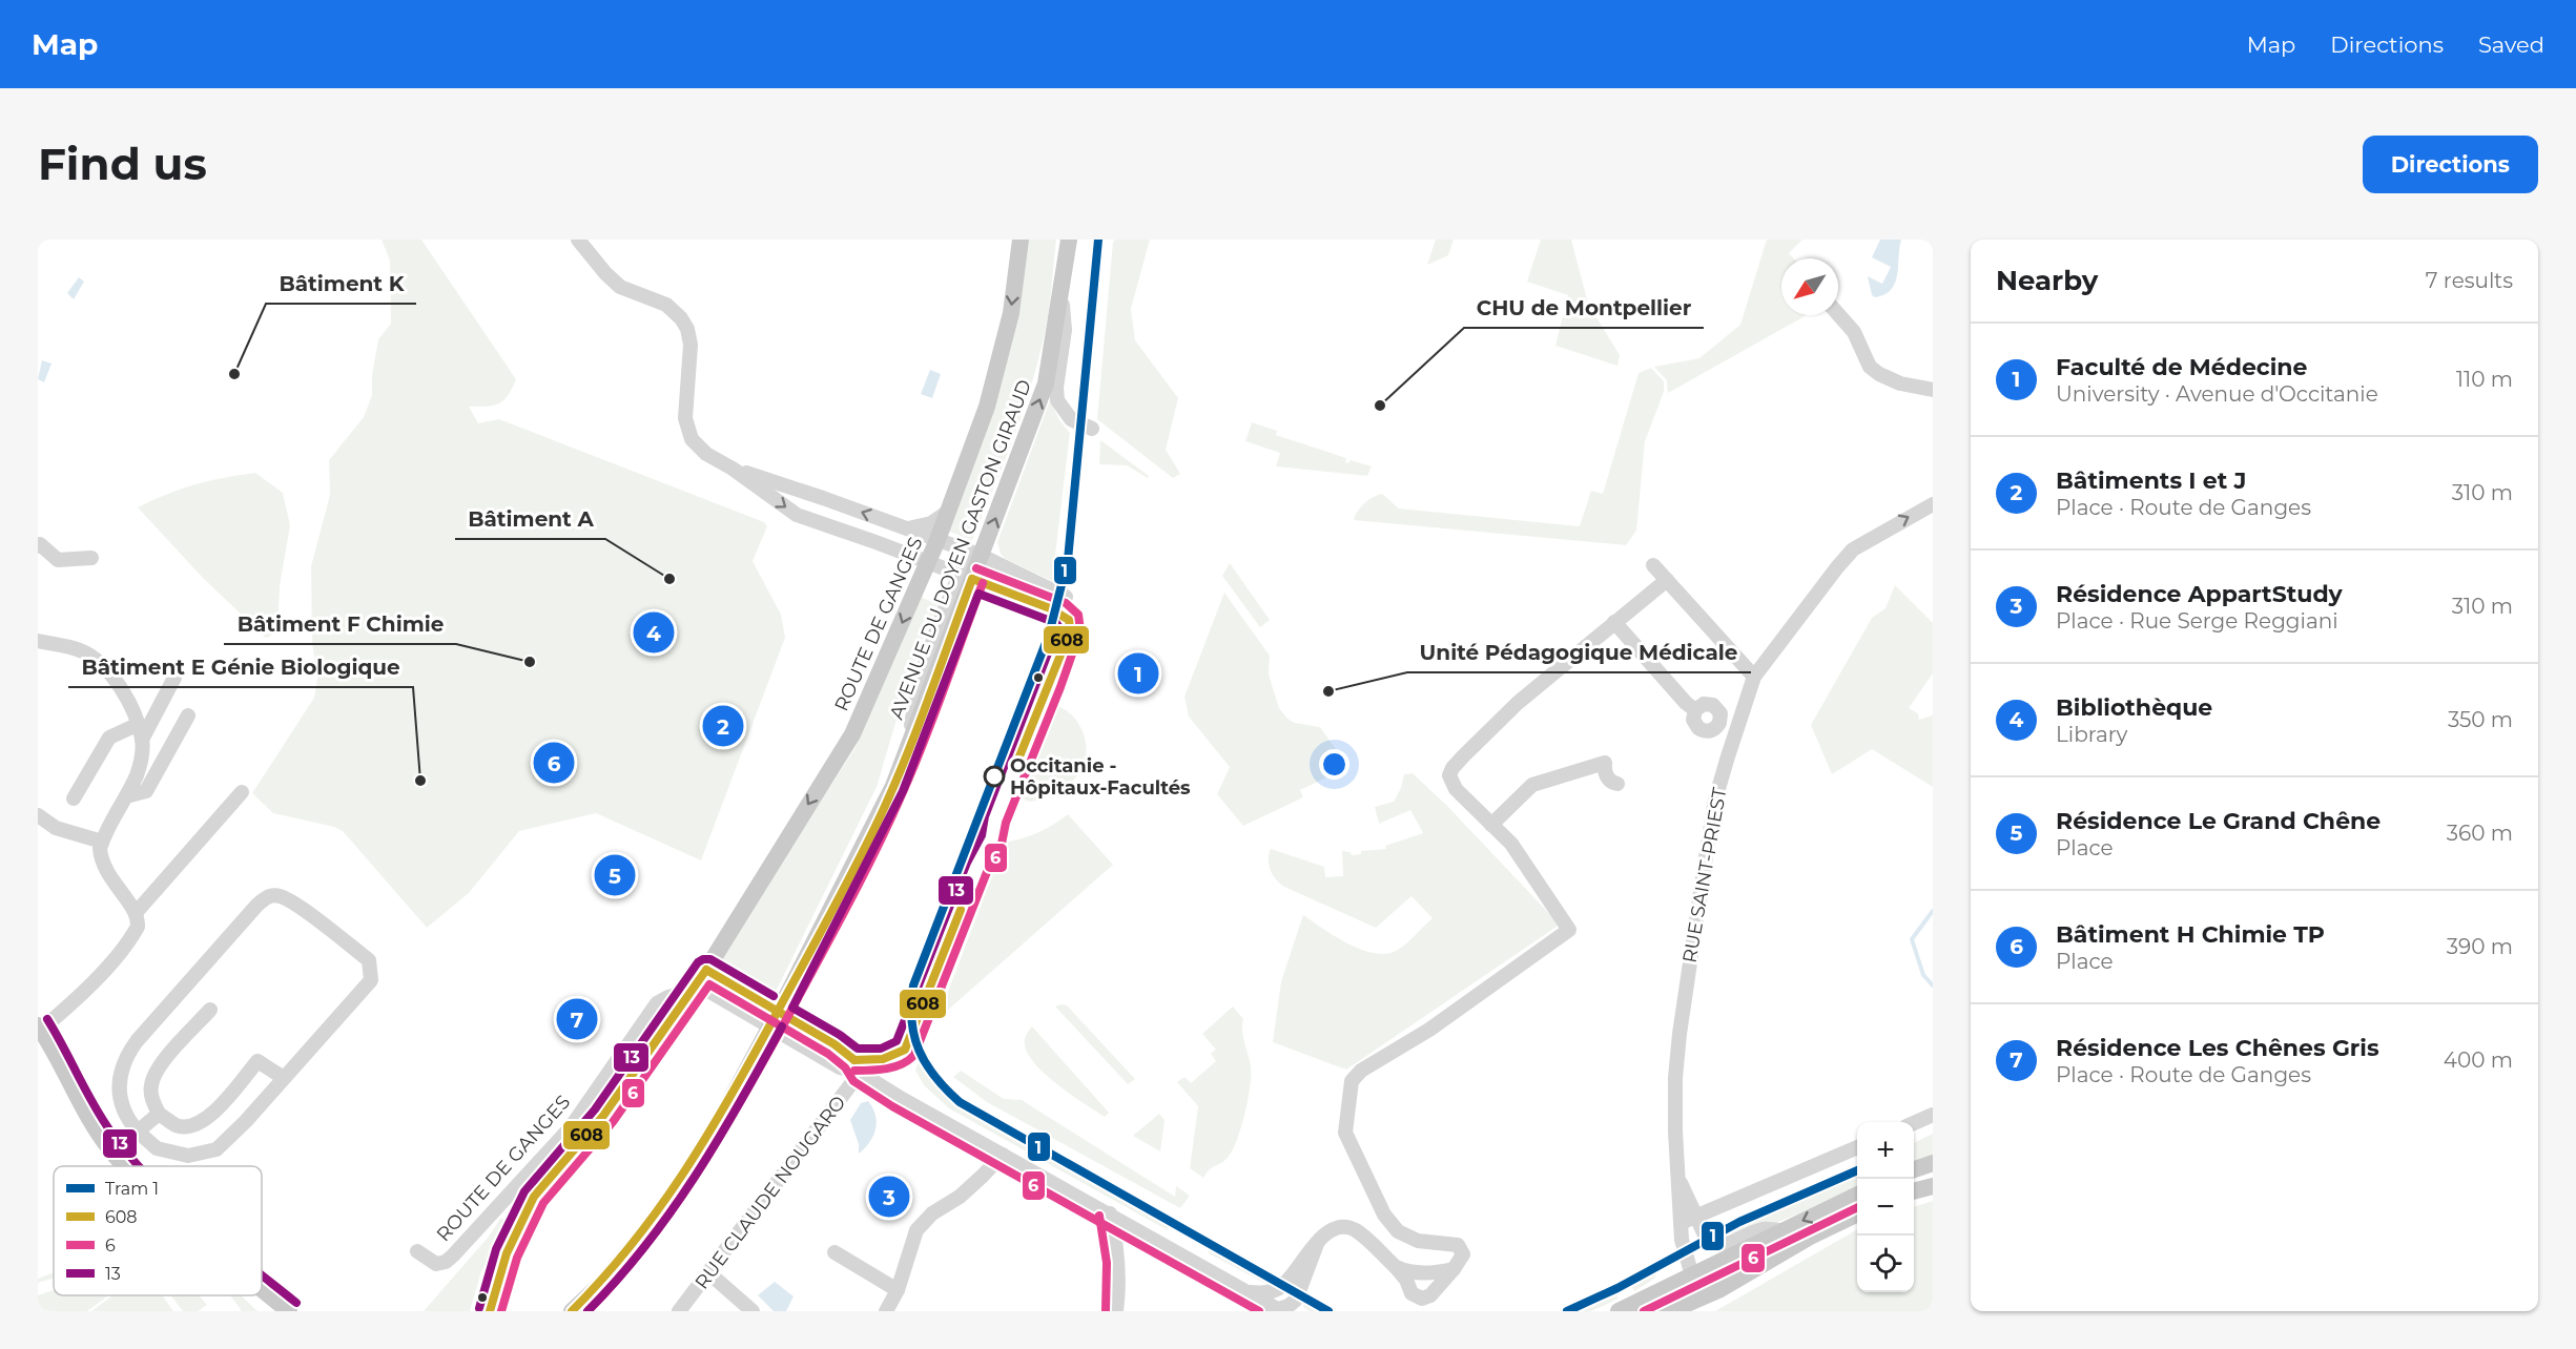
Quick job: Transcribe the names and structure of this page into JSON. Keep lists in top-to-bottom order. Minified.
{"streets":{"main road":["AVENUE DU DOYEN GASTON GIRAUD","ROUTE DE GANGES"],"street":["RUE SAINT-PRIEST","RUE CLAUDE NOUGARO"]},"one_way":["ROUTE DE GANGES"],"places":["Bâtiment K","CHU de Montpellier","Bâtiment A","Bâtiment F Chimie","Unité Pédagogique Médicale","Occitanie - Hôpitaux-Facultés","Bâtiment E Génie Biologique"],"lines":["tram line 1","transit line 6","transit line 608","transit line 13"],"legend":["Tram 1","608","6","13"],"north":"bottom left","page":{"header":"Map","nav":["Map","Directions","Saved"],"buttons":"Directions","title":"Find us","heading":["Nearby","7 results"],"list":[{"mark":"1","name":"Faculté de Médecine","note":"University · Avenue d'Occitanie","value":"110 m"},{"mark":"2","name":"Bâtiments I et J","note":"Place · Route de Ganges","value":"310 m"},{"mark":"3","name":"Résidence AppartStudy","note":"Place · Rue Serge Reggiani","value":"310 m"},{"mark":"4","name":"Bibliothèque","note":"Library","value":"350 m"},{"mark":"5","name":"Résidence Le Grand Chêne","note":"Place","value":"360 m"},{"mark":"6","name":"Bâtiment H Chimie TP","note":"Place","value":"390 m"},{"mark":"7","name":"Résidence Les Chênes Gris","note":"Place · Route de Ganges","value":"400 m"}],"pins":["4","1","2","6","5","7","3"],"map_buttons":["+","−"]}}
